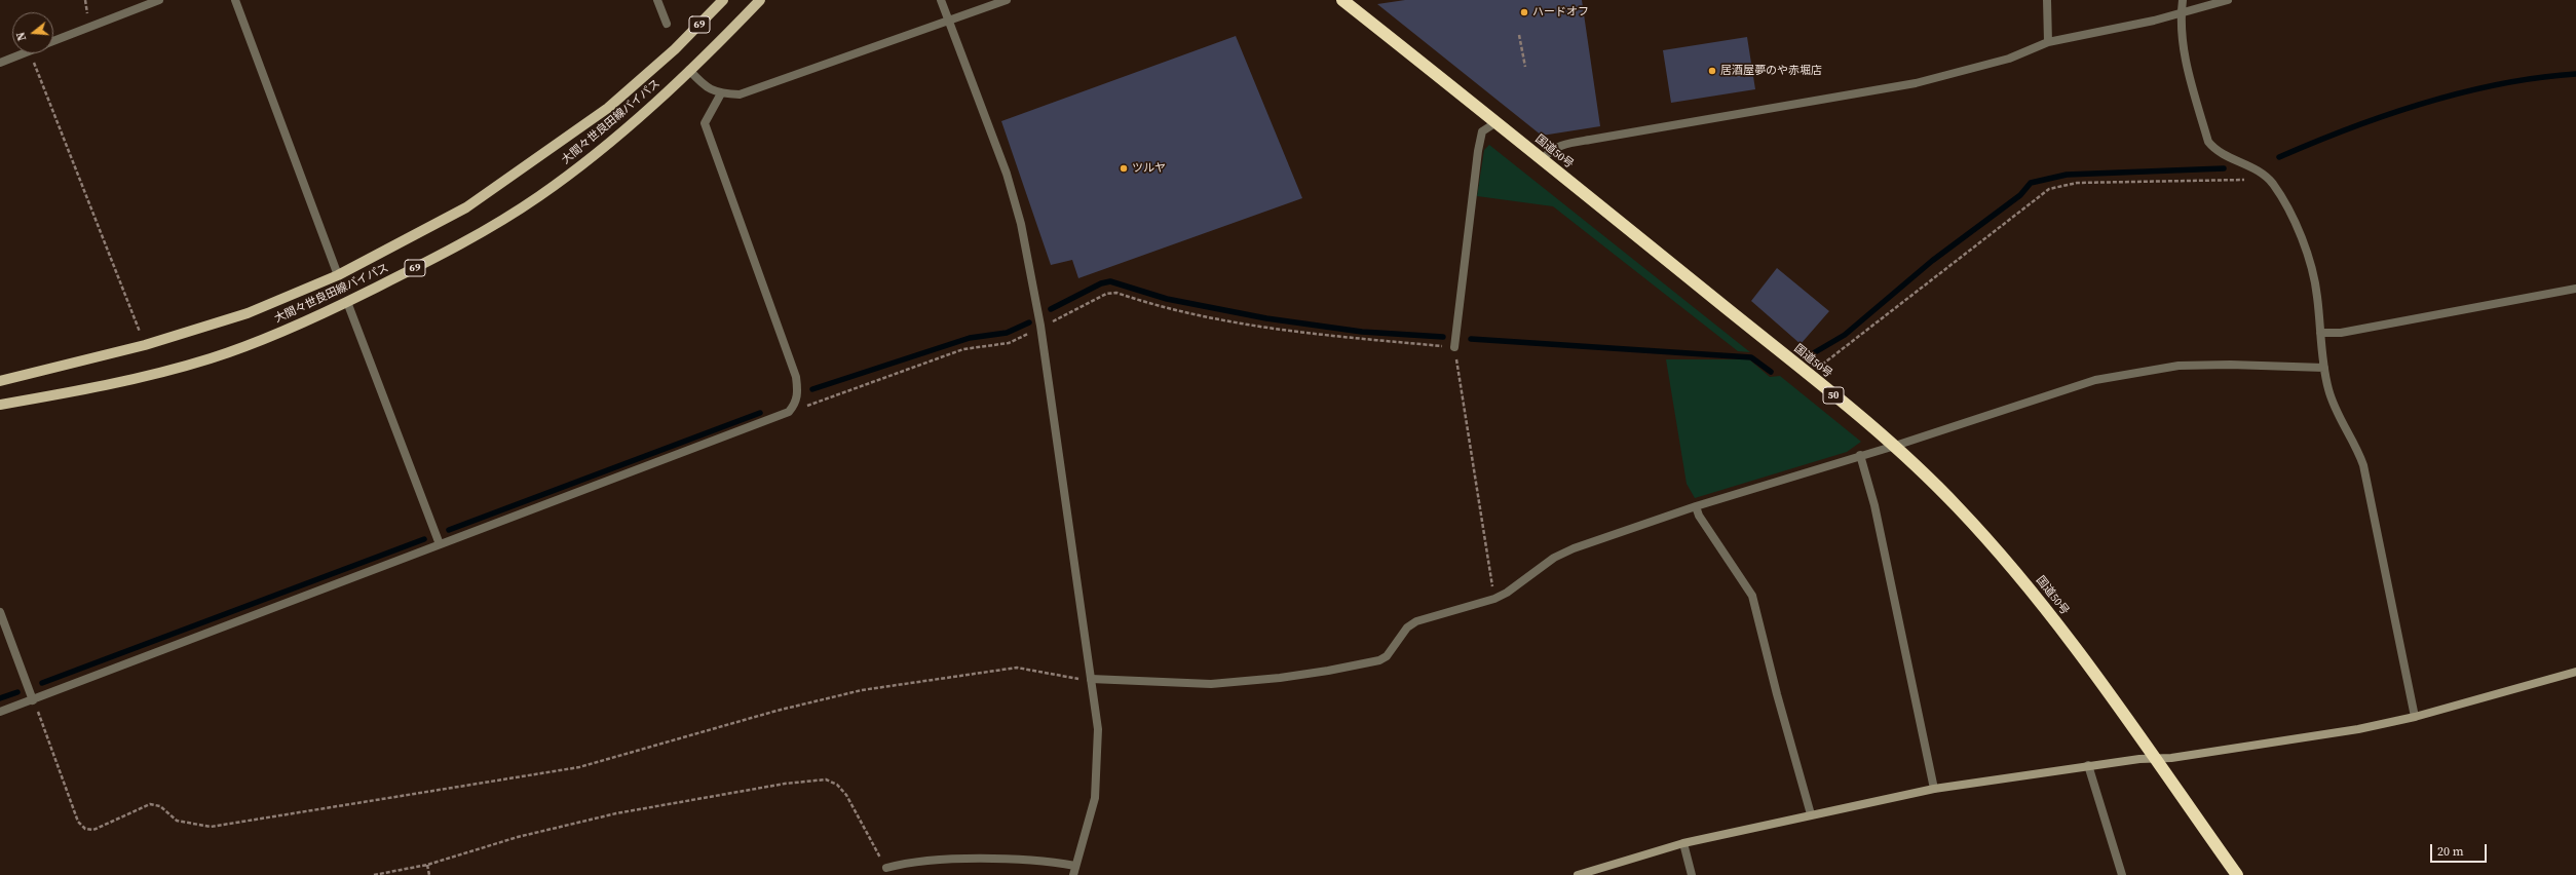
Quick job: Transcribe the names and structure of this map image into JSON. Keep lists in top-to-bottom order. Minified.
{"streets":{"highway":["国道50号","50"],"main road":["69","大間々世良田線バイパス"]},"places":["ハードオフ","居酒屋夢のや赤堀店","ツルヤ"],"scale_bar":"20 m","north":"left"}
